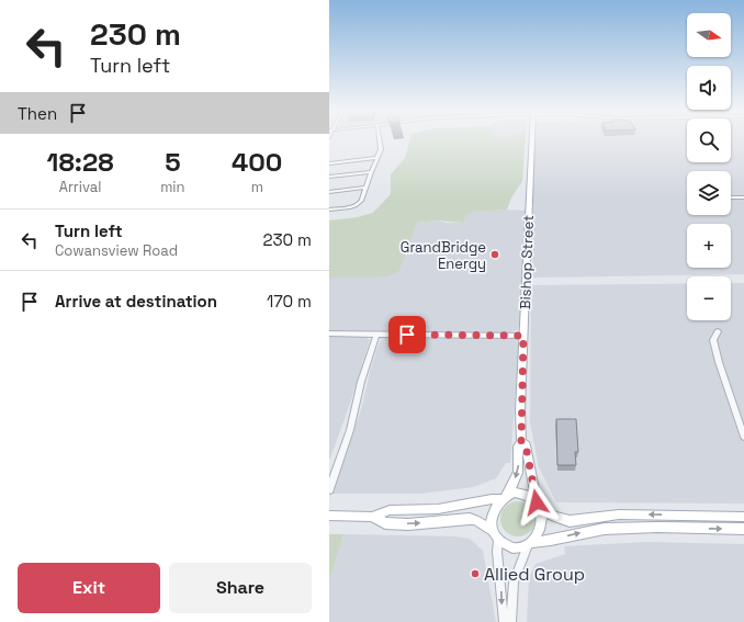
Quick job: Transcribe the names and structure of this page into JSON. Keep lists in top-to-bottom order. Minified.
{"streets":{"main road":["Bishop Street"]},"places":["GrandBridge Energy","Allied Group"],"north":"right","page":{"turn":["230 m","Turn left"],"map_buttons":["+","−"],"then":"Then","eta":["18:28","Arrival","5","min","400","m"],"list":[{"name":"Turn left","note":"Cowansview Road","value":"230 m"},{"name":"Arrive at destination","value":"170 m"}],"buttons":["Exit","Share"]}}
